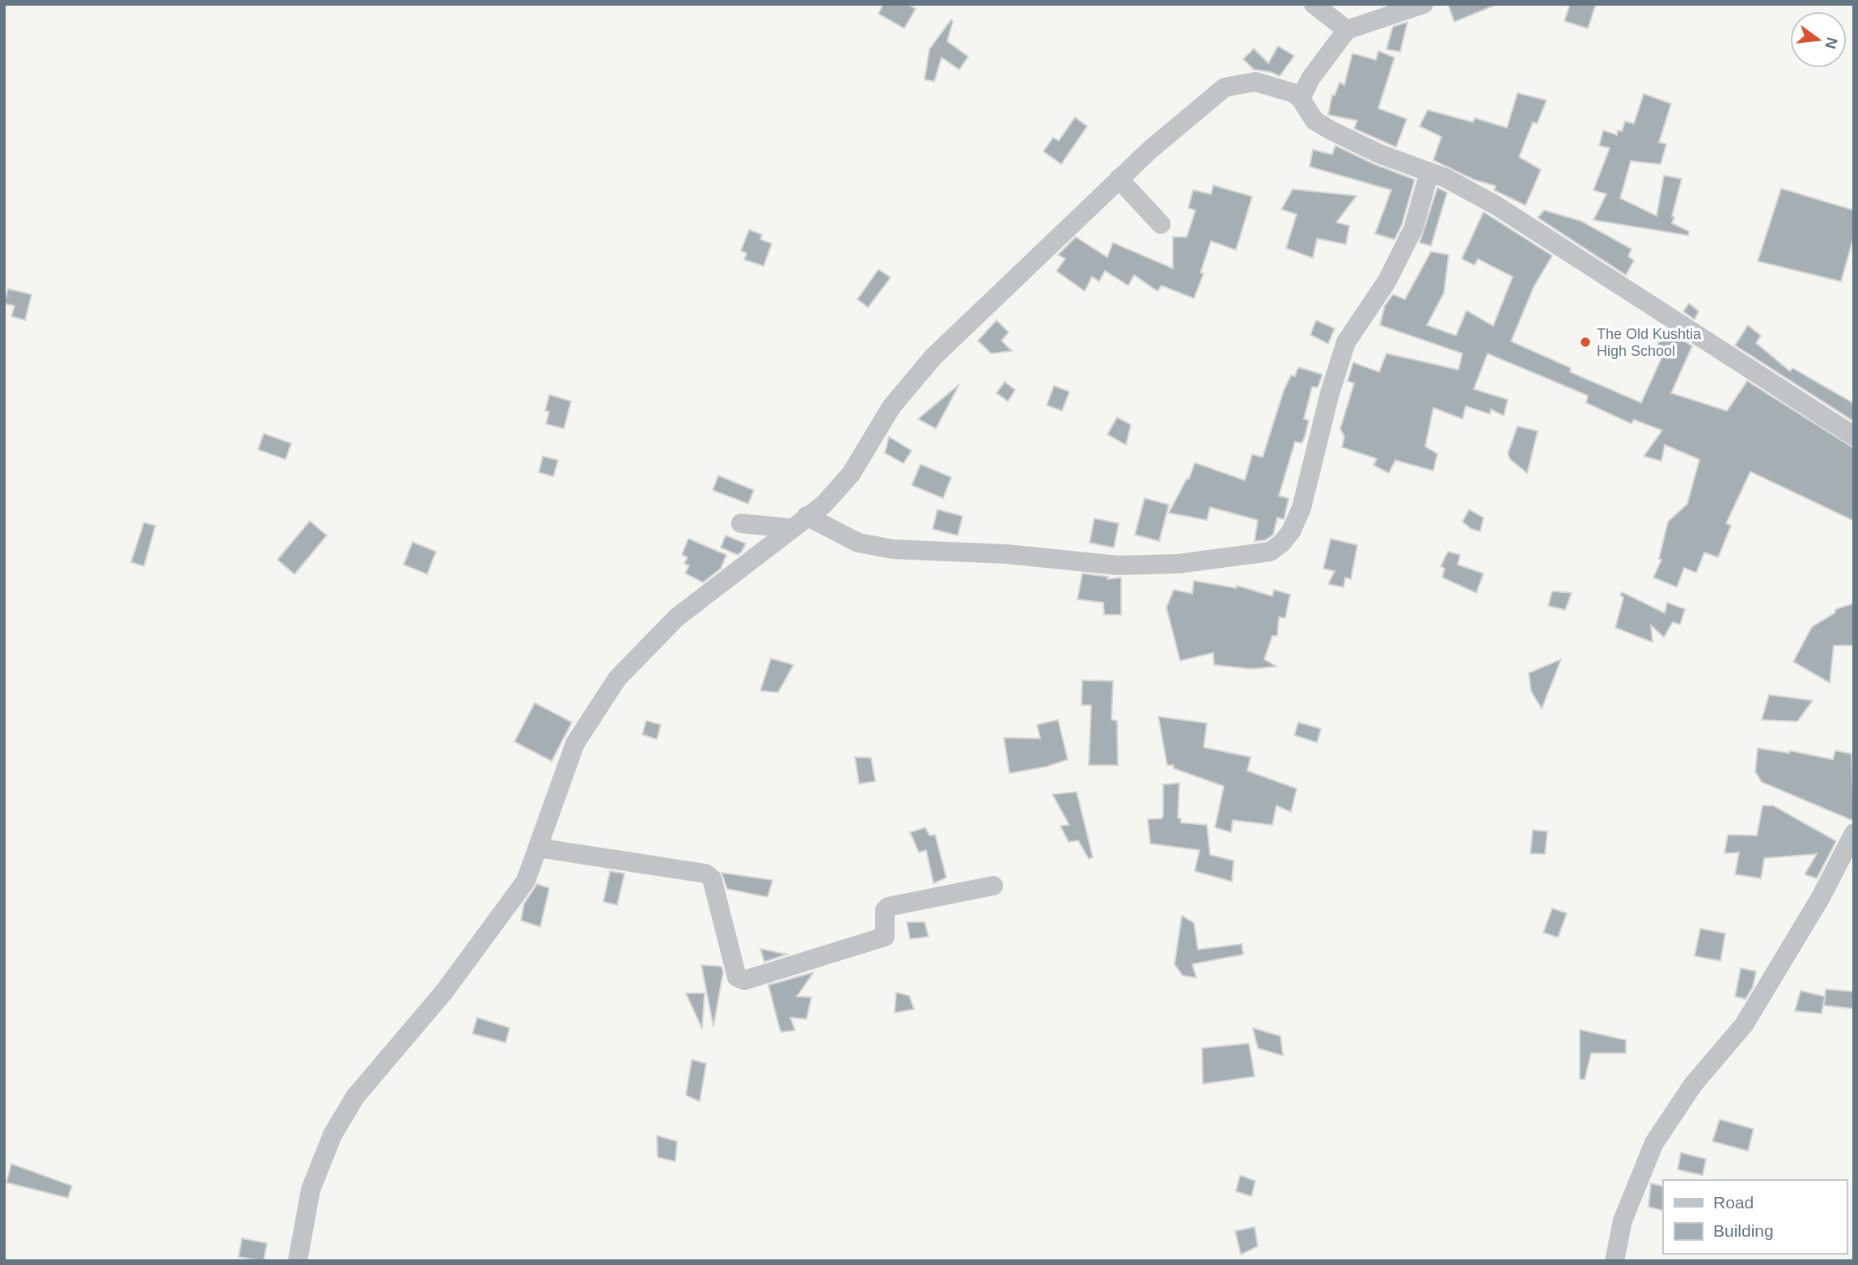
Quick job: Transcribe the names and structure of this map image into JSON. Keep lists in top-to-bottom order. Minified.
{"places":["The Old Kushtia High School"],"legend":["Road","Building"],"north":"right"}
